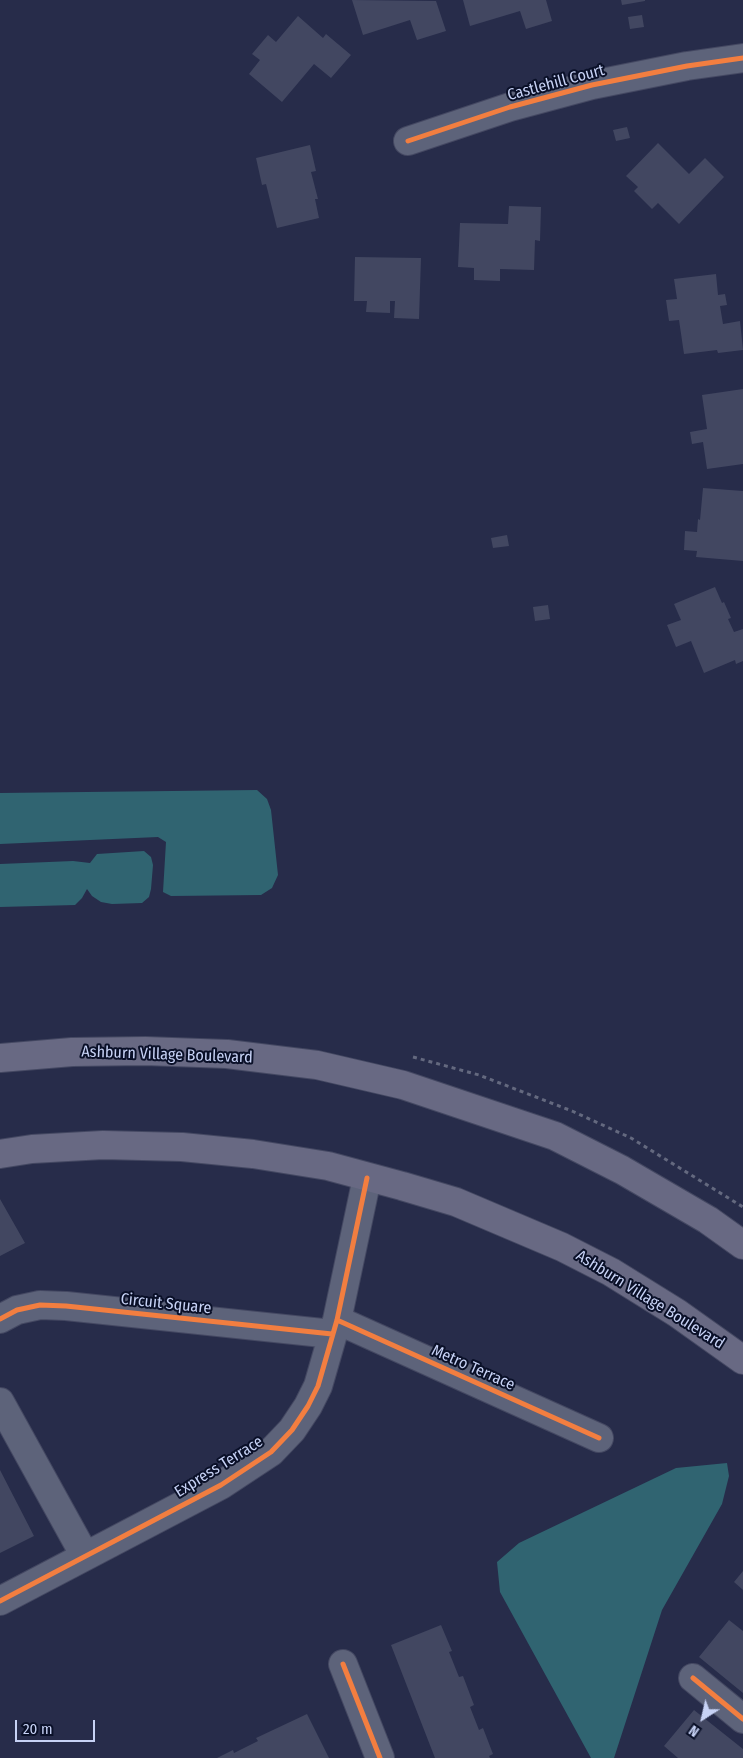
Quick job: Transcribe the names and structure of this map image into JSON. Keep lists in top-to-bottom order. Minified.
{"streets":{"main road":["Ashburn Village Boulevard"],"street":["Castlehill Court","Circuit Square","Metro Terrace","Express Terrace"]},"crossings":[["Ashburn Village Boulevard","Express Terrace"],["Circuit Square","Metro Terrace"],["Circuit Square","Express Terrace"],["Metro Terrace","Express Terrace"]],"scale_bar":"20 m","north":"bottom left"}
